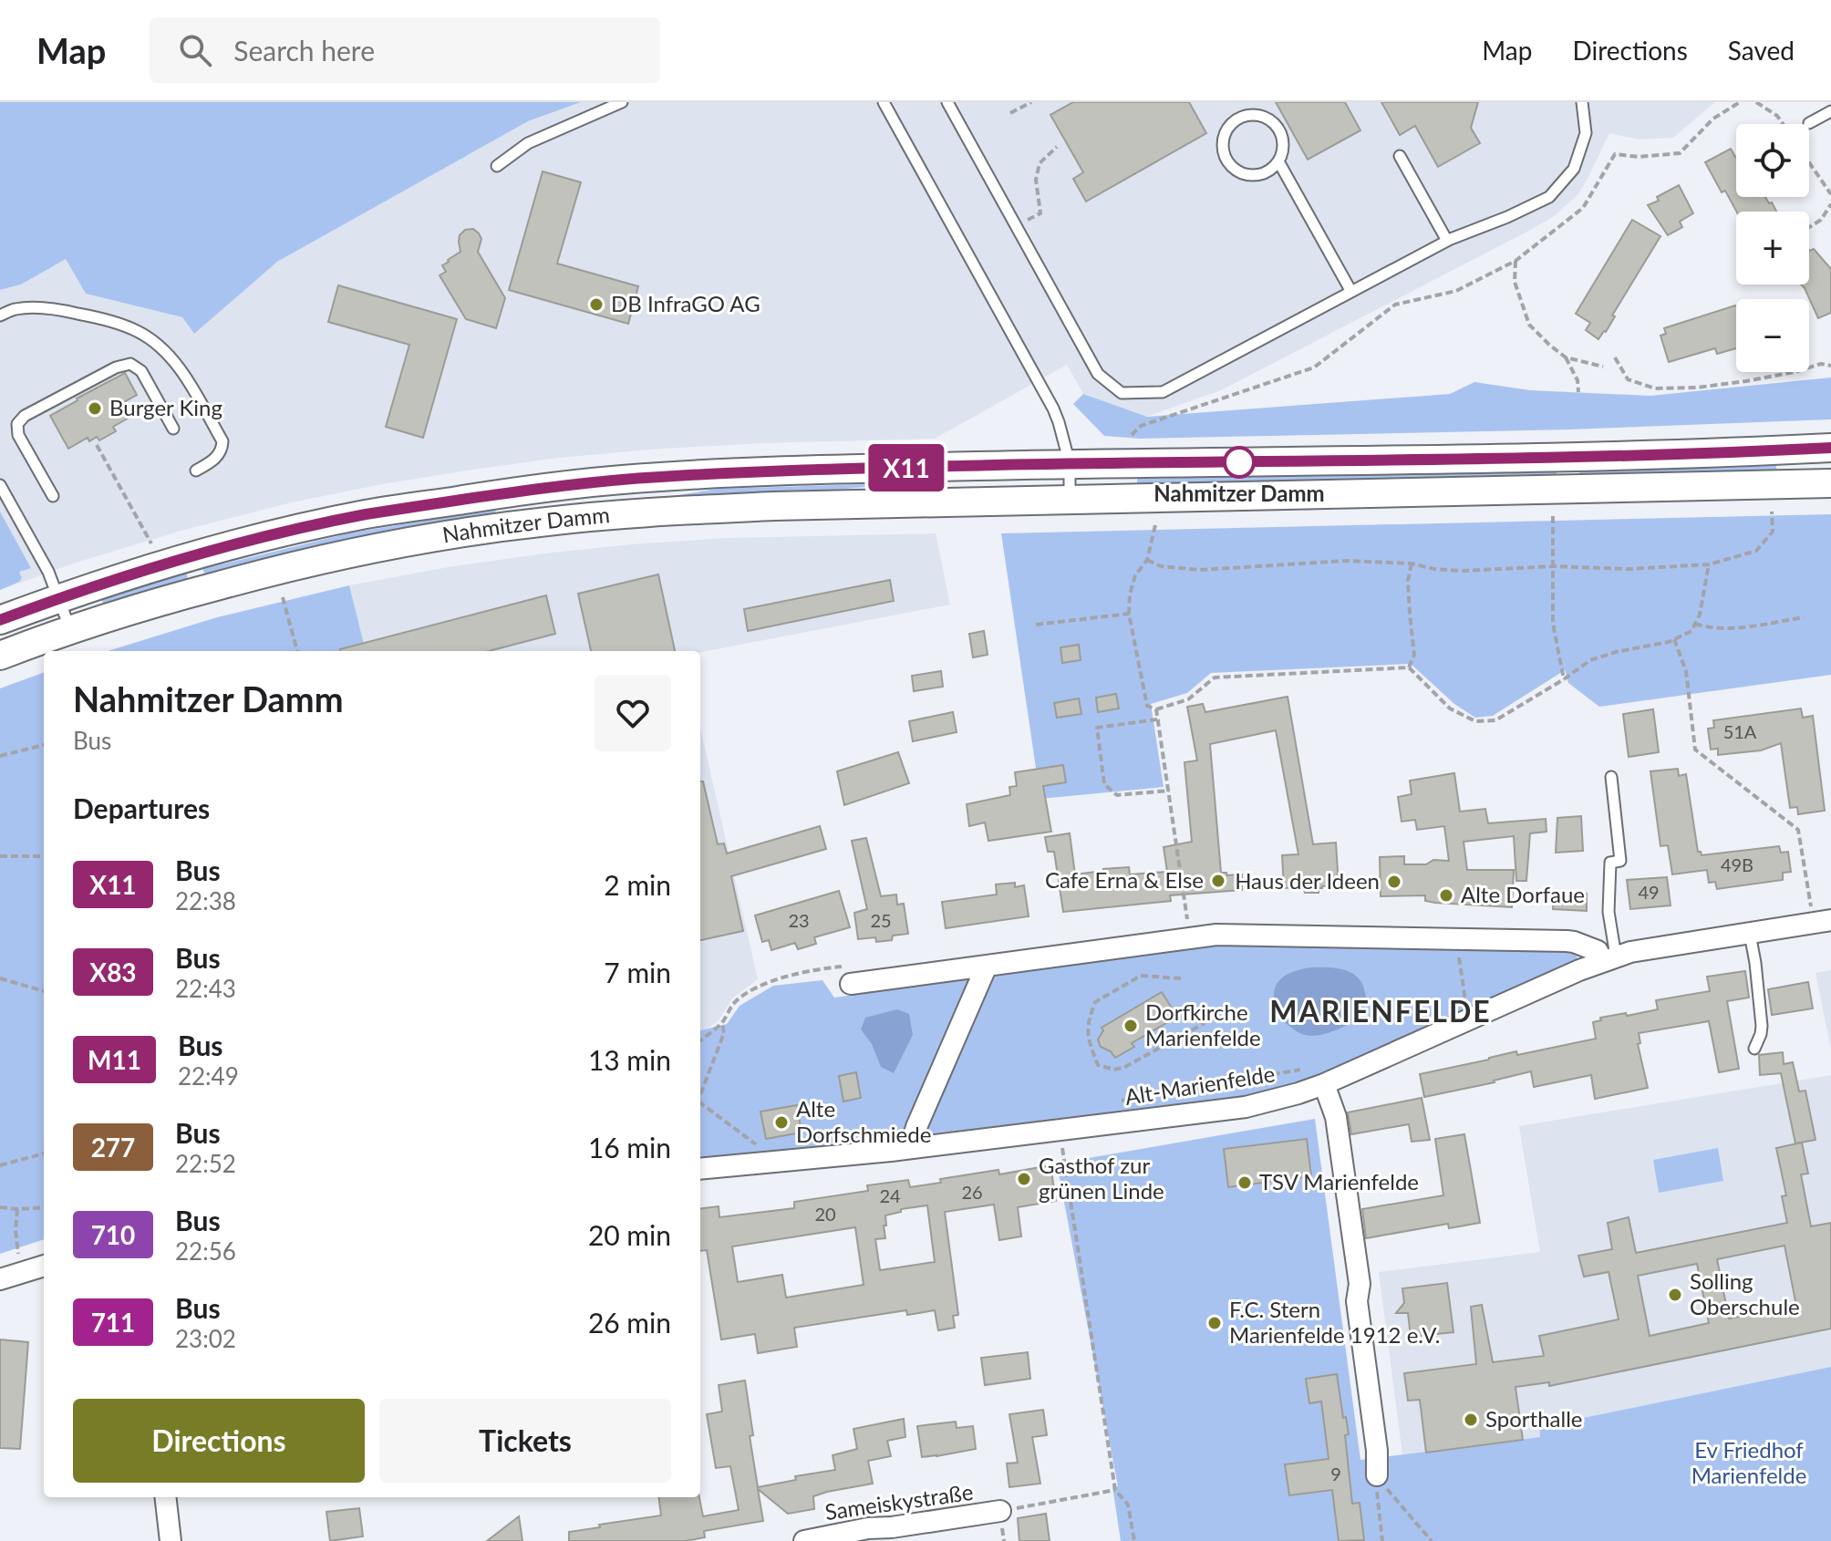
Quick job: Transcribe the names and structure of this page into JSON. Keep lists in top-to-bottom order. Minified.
{"streets":{"main road":["Nahmitzer Damm"],"street":["Alt-Marienfelde","Sameiskystraße"]},"districts":["MARIENFELDE"],"parks":["Ev Friedhof Marienfelde"],"places":["DB InfraGO AG","Burger King","Nahmitzer Damm","Cafe Erna & Else","Haus der Ideen","Alte Dorfaue","Dorfkirche Marienfelde","Alte Dorfschmiede","Gasthof zur grünen Linde","TSV Marienfelde","Solling Oberschule","F.C. Stern Marienfelde 1912 e.V.","Sporthalle"],"lines":["bus line X11"],"house_numbers":["51A","49B","49","23","25","26","24","20","9"],"page":{"header":"Map","search":"Search here","nav":["Map","Directions","Saved"],"on_map":"X11","map_buttons":["+","−"],"heading":[["Nahmitzer Damm","Bus"],"Departures"],"list":[{"mark":"X11","name":"Bus","note":"22:38","value":"2 min"},{"mark":"X83","name":"Bus","note":"22:43","value":"7 min"},{"mark":"M11","name":"Bus","note":"22:49","value":"13 min"},{"mark":"277","name":"Bus","note":"22:52","value":"16 min"},{"mark":"710","name":"Bus","note":"22:56","value":"20 min"},{"mark":"711","name":"Bus","note":"23:02","value":"26 min"}],"buttons":["Directions","Tickets"]}}
